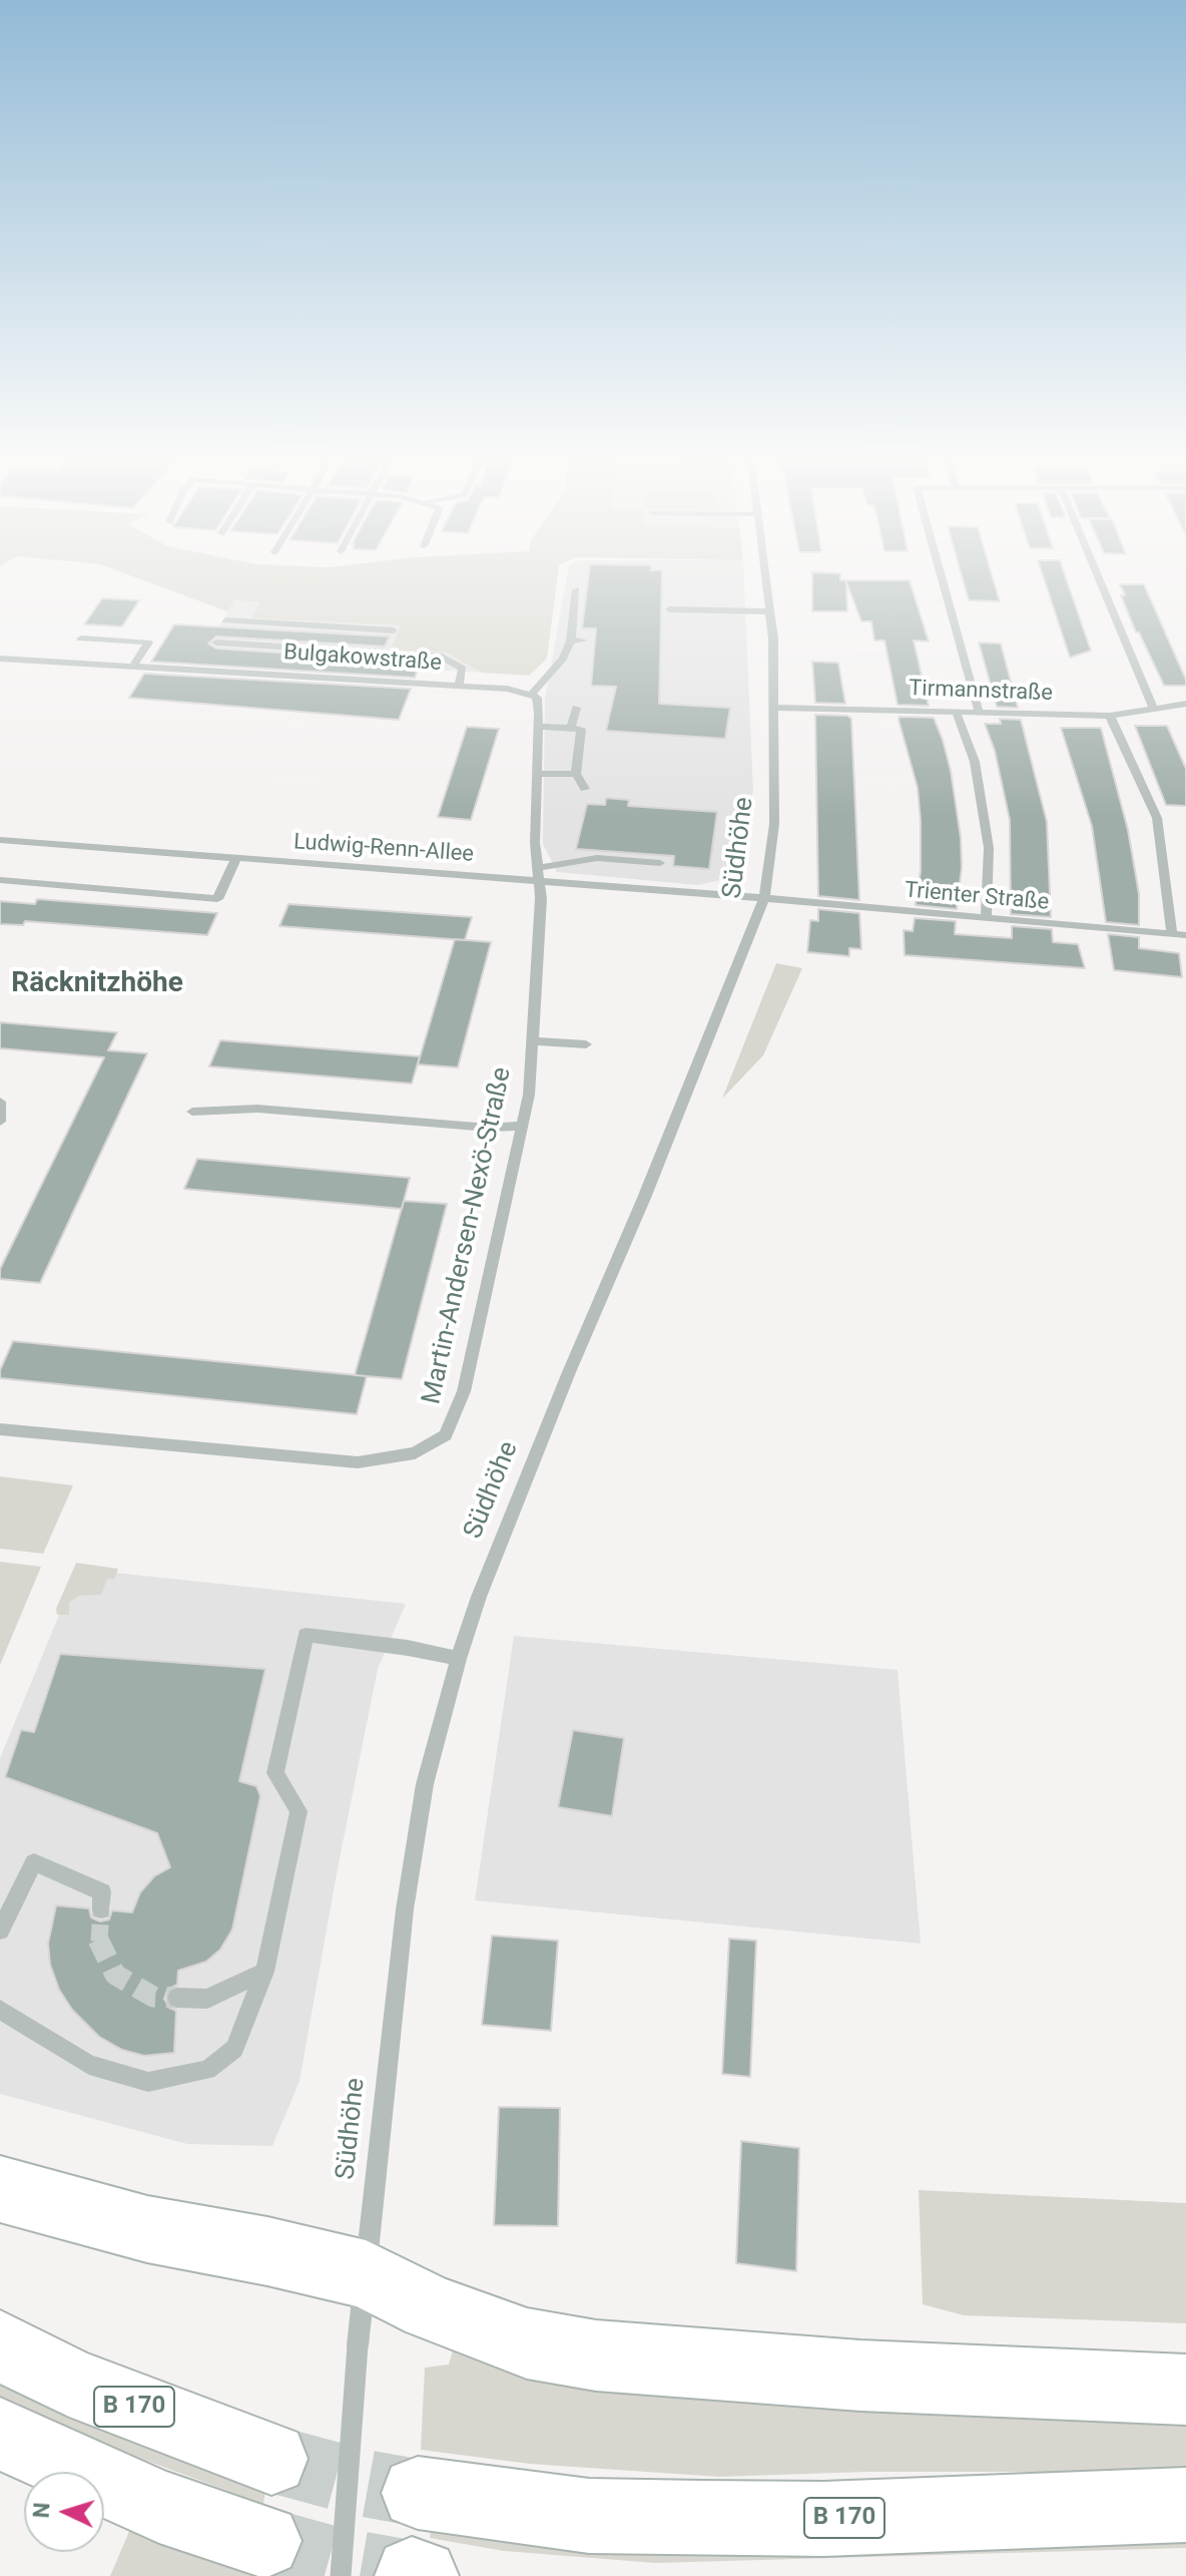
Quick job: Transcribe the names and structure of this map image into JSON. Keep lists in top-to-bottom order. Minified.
{"streets":{"main road":["B 170"],"street":["Bulgakowstraße","Tirmannstraße","Südhöhe","Ludwig-Renn-Allee","Trienter Straße","Martin-Andersen-Nexö-Straße"]},"crossings":[["Tirmannstraße","Südhöhe"],["Südhöhe","Ludwig-Renn-Allee"],["Südhöhe","Trienter Straße"],["Ludwig-Renn-Allee","Trienter Straße"],["Ludwig-Renn-Allee","Martin-Andersen-Nexö-Straße"]],"districts":["Räcknitzhöhe"],"north":"left"}
